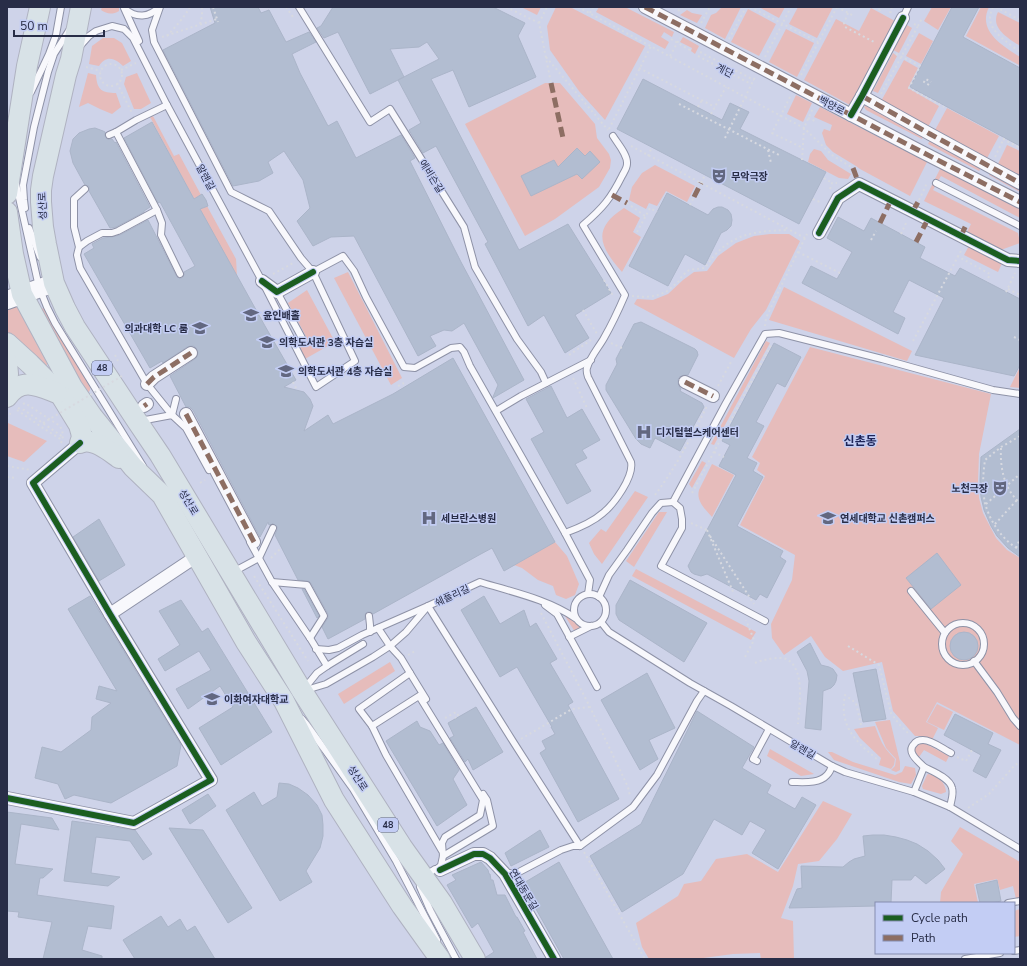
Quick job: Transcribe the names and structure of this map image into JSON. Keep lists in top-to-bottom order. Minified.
{"streets":{"main road":["성산로","48"],"street":["백양로","연대동문길"],"lane":["에비슨길","알렌길","쉐플리길"],"path":["계단"]},"crossings":[["알렌길","성산로"],["알렌길","쉐플리길"],["성산로","쉐플리길"]],"districts":["신촌동"],"places":{"theatre":["무악극장","노천극장"],"school or university":["윤인배홀","의과대학 LC 룸","의학도서관 3층 자습실","의학도서관 4층 자습실","연세대학교 신촌캠퍼스","이화여자대학교"],"hospital":["디지털헬스케어센터","세브란스병원"]},"legend":["Cycle path","Path"],"scale_bar":"50 m"}
